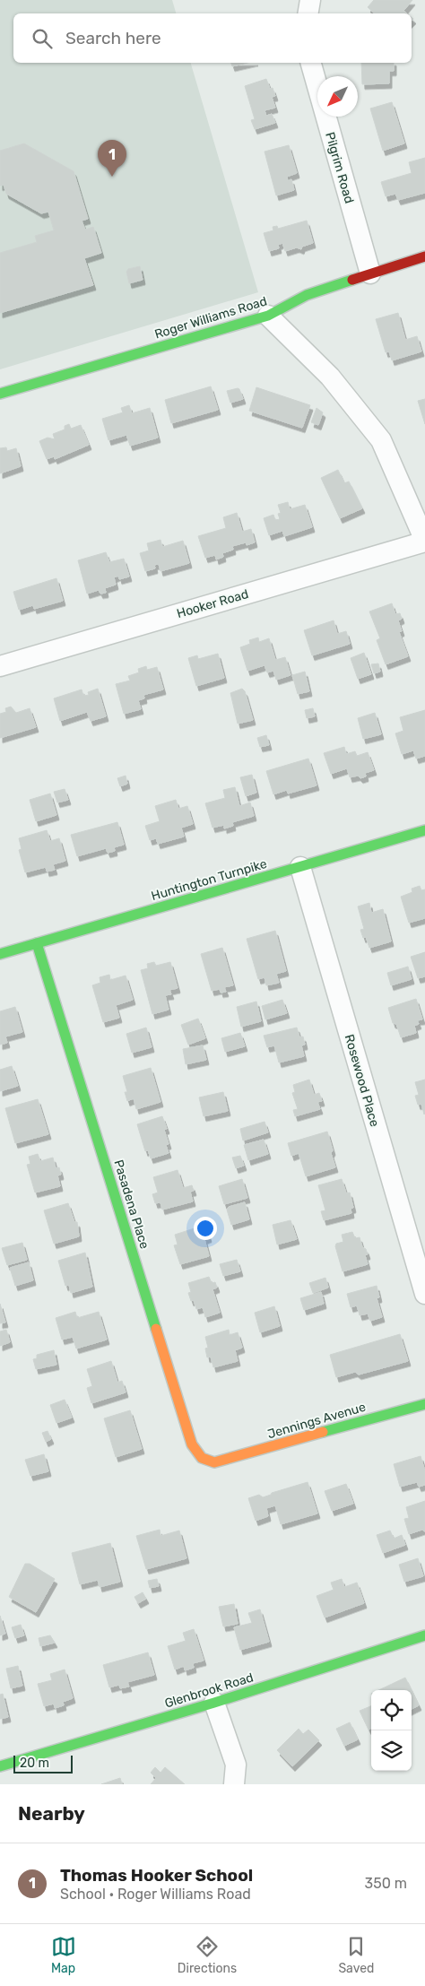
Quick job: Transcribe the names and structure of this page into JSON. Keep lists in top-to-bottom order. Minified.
{"streets":{"street":["Pilgrim Road","Roger Williams Road","Hooker Road","Huntington Turnpike","Rosewood Place","Pasadena Place","Jennings Avenue","Glenbrook Road"]},"crossings":[["Pilgrim Road","Roger Williams Road"],["Huntington Turnpike","Rosewood Place"],["Huntington Turnpike","Pasadena Place"],["Pasadena Place","Jennings Avenue"]],"scale_bar":"20 m","north":"bottom left","page":{"search":"Search here","pins":"1","scale":"20 m","heading":"Nearby","list":[{"mark":"1","name":"Thomas Hooker School","note":"School · Roger Williams Road","value":"350 m"}],"nav":["Map","Directions","Saved"]}}
